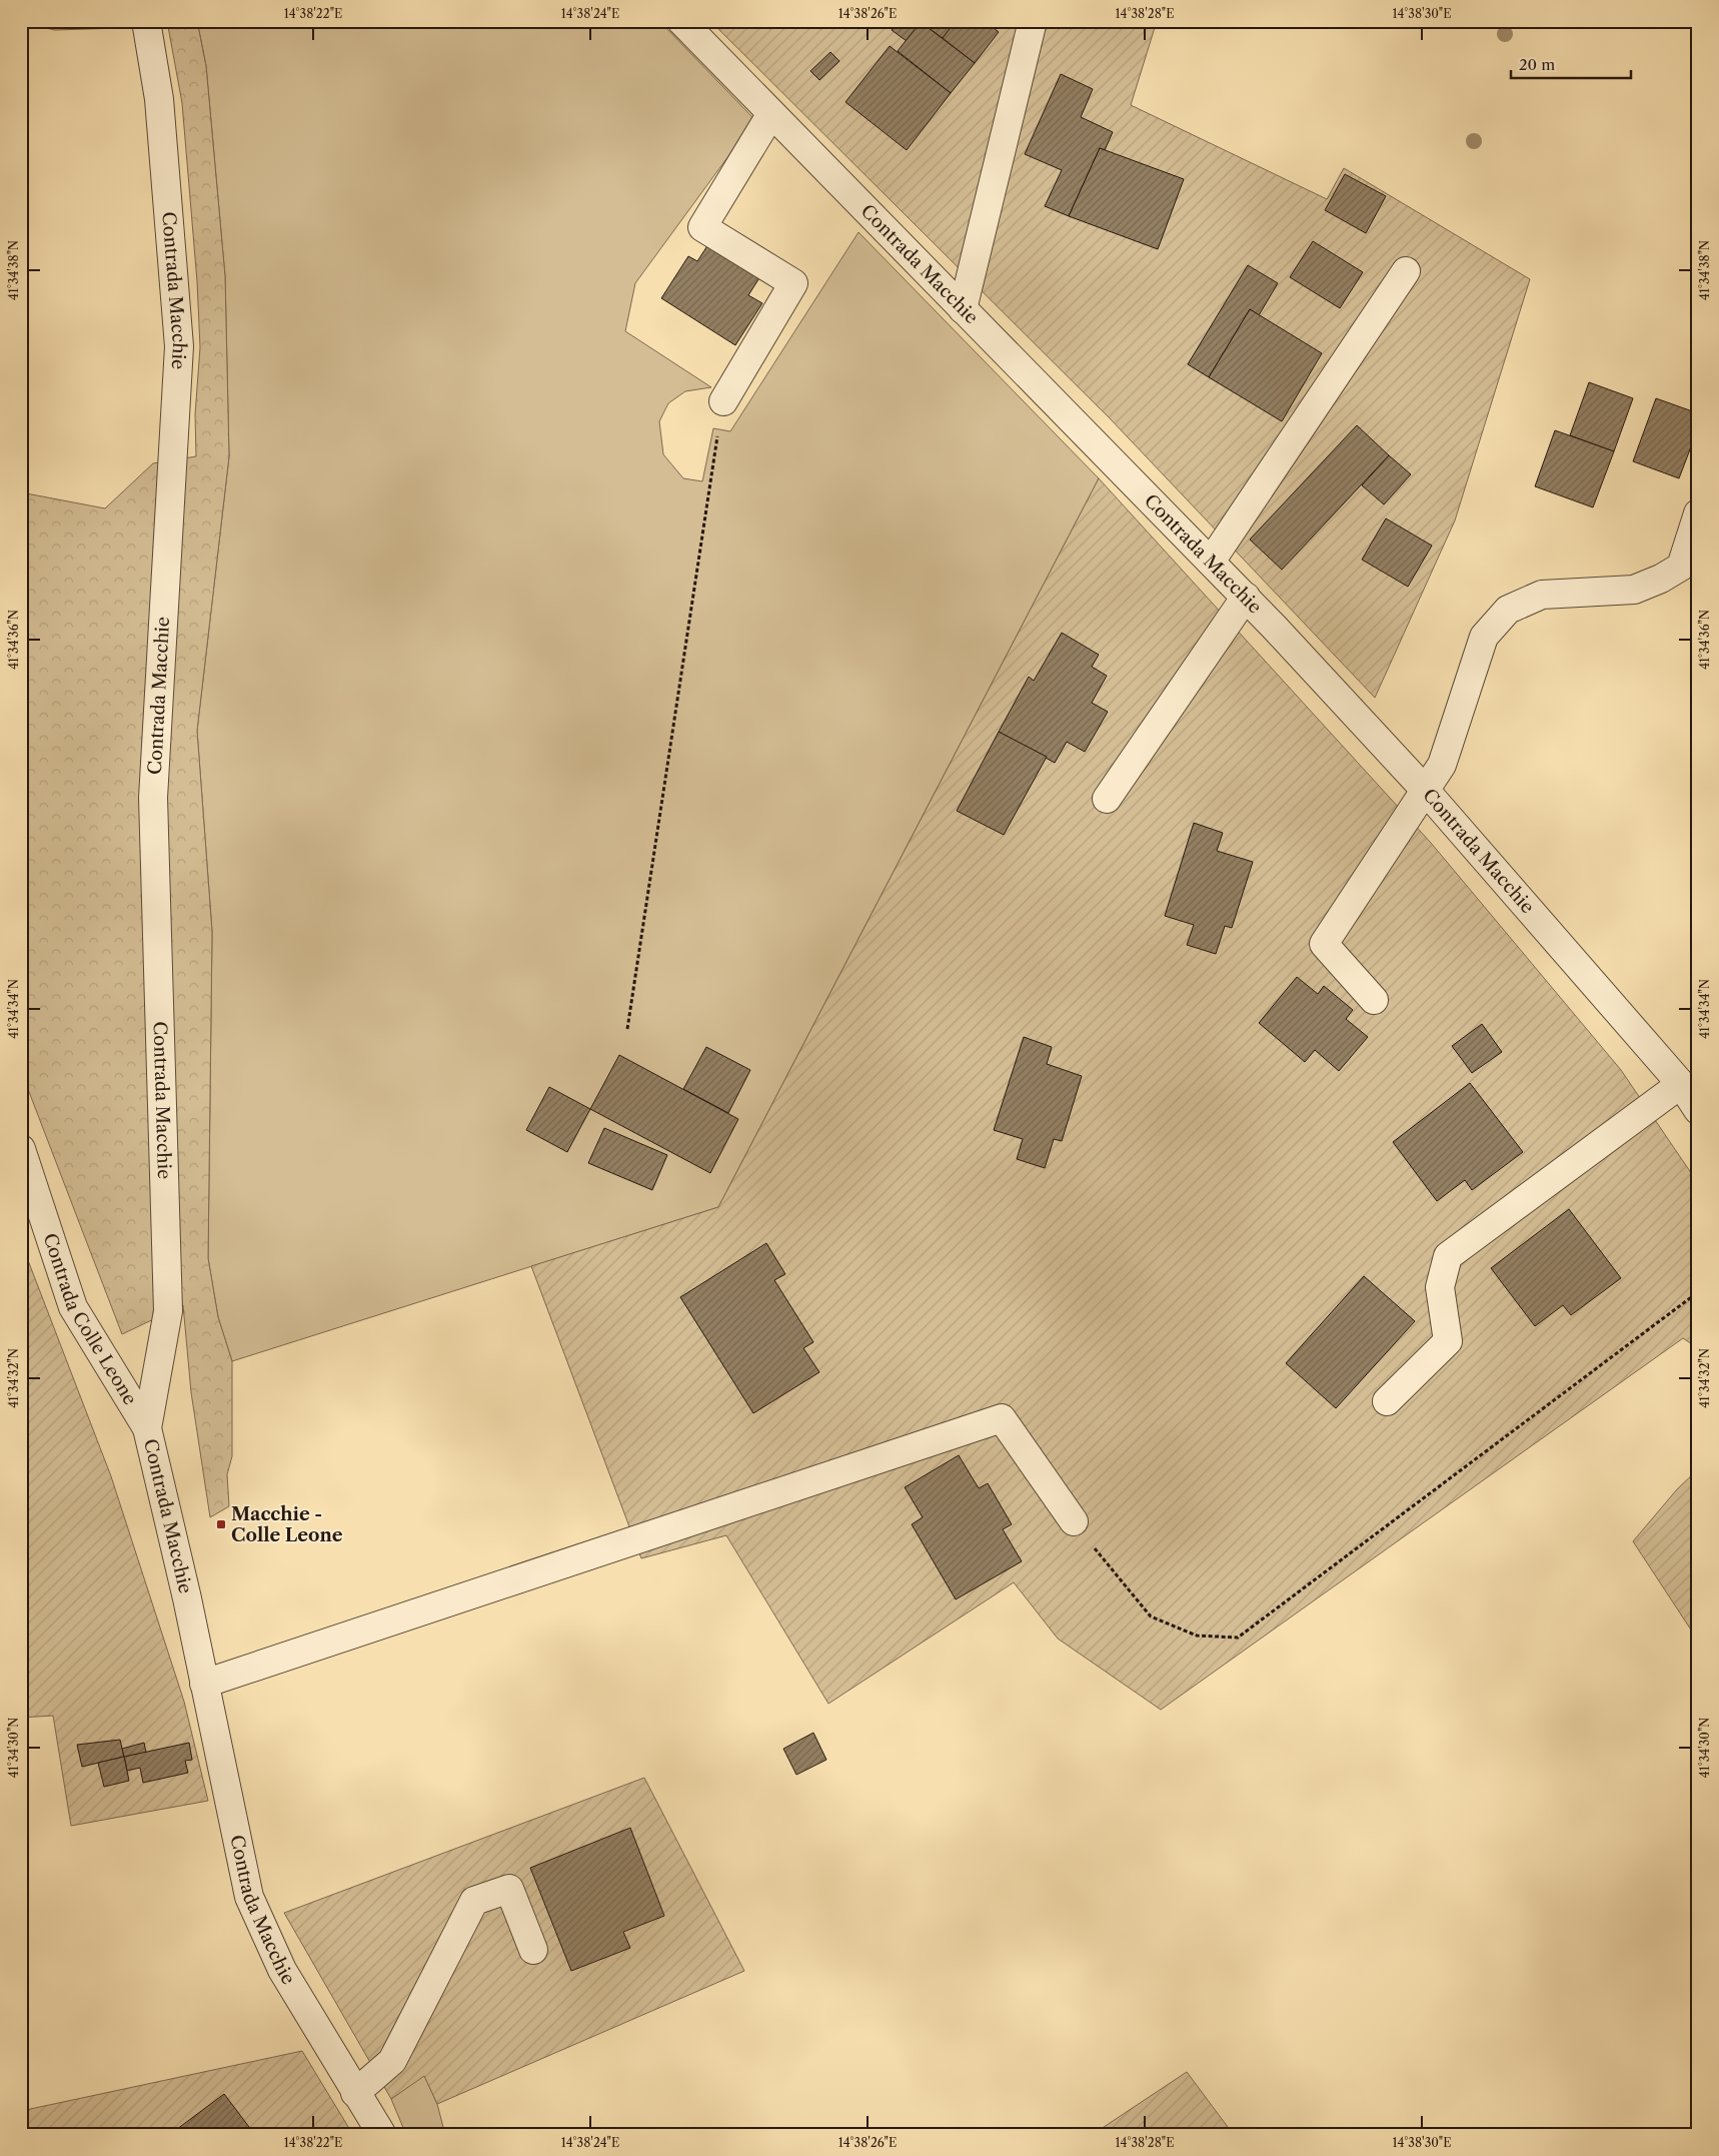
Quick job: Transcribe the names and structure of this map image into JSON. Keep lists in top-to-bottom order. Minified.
{"streets":{"street":["Contrada Macchie","Contrada Colle Leone"]},"crossings":[["Contrada Macchie","Contrada Colle Leone"]],"places":{"transit":["Macchie - Colle Leone"]},"scale_bar":"20 m","coordinates":["14°38'22\"E","14°38'24\"E","14°38'26\"E","14°38'28\"E","14°38'30\"E","41°34'38\"N","41°34'36\"N","41°34'34\"N","41°34'32\"N","41°34'30\"N"]}
